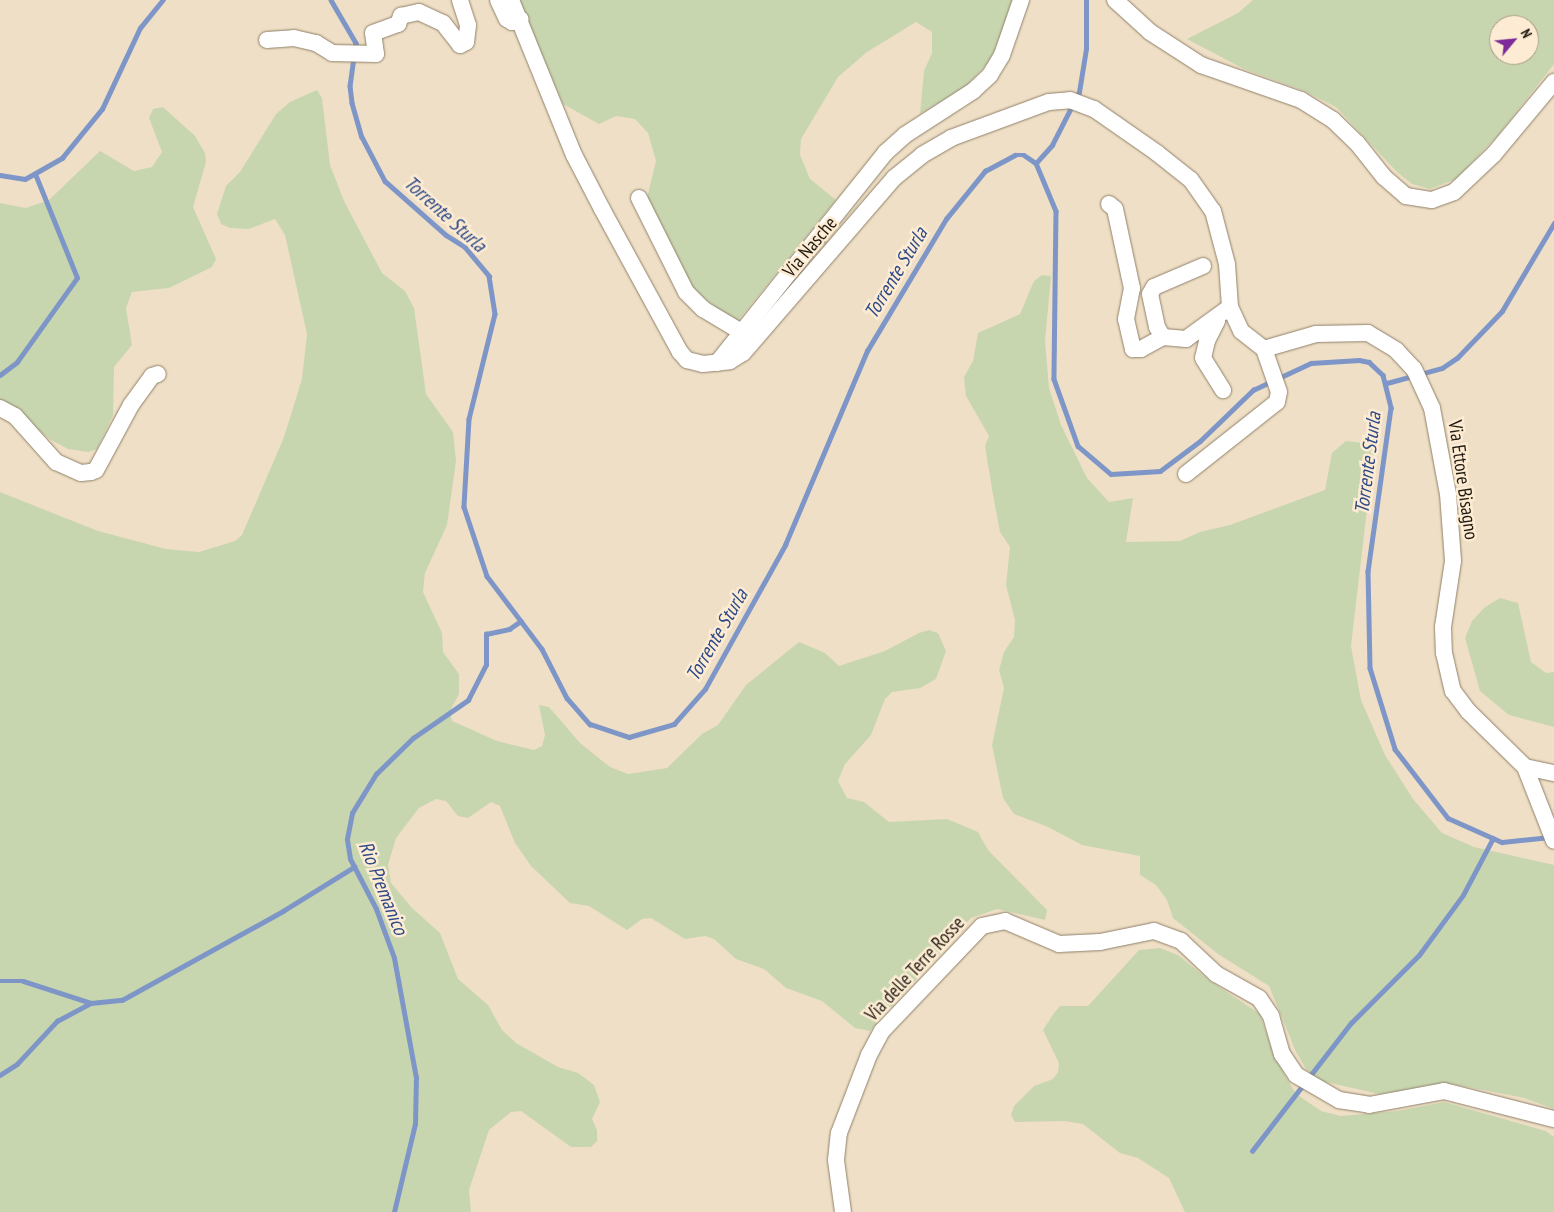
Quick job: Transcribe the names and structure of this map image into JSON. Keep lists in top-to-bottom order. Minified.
{"streets":{"street":["Via Nasche","Via Ettore Bisagno","Via delle Terre Rosse"]},"crossings":[["Via Nasche","Via Ettore Bisagno"]],"water":["Torrente Sturla","Rio Premanico"],"north":"top right"}
